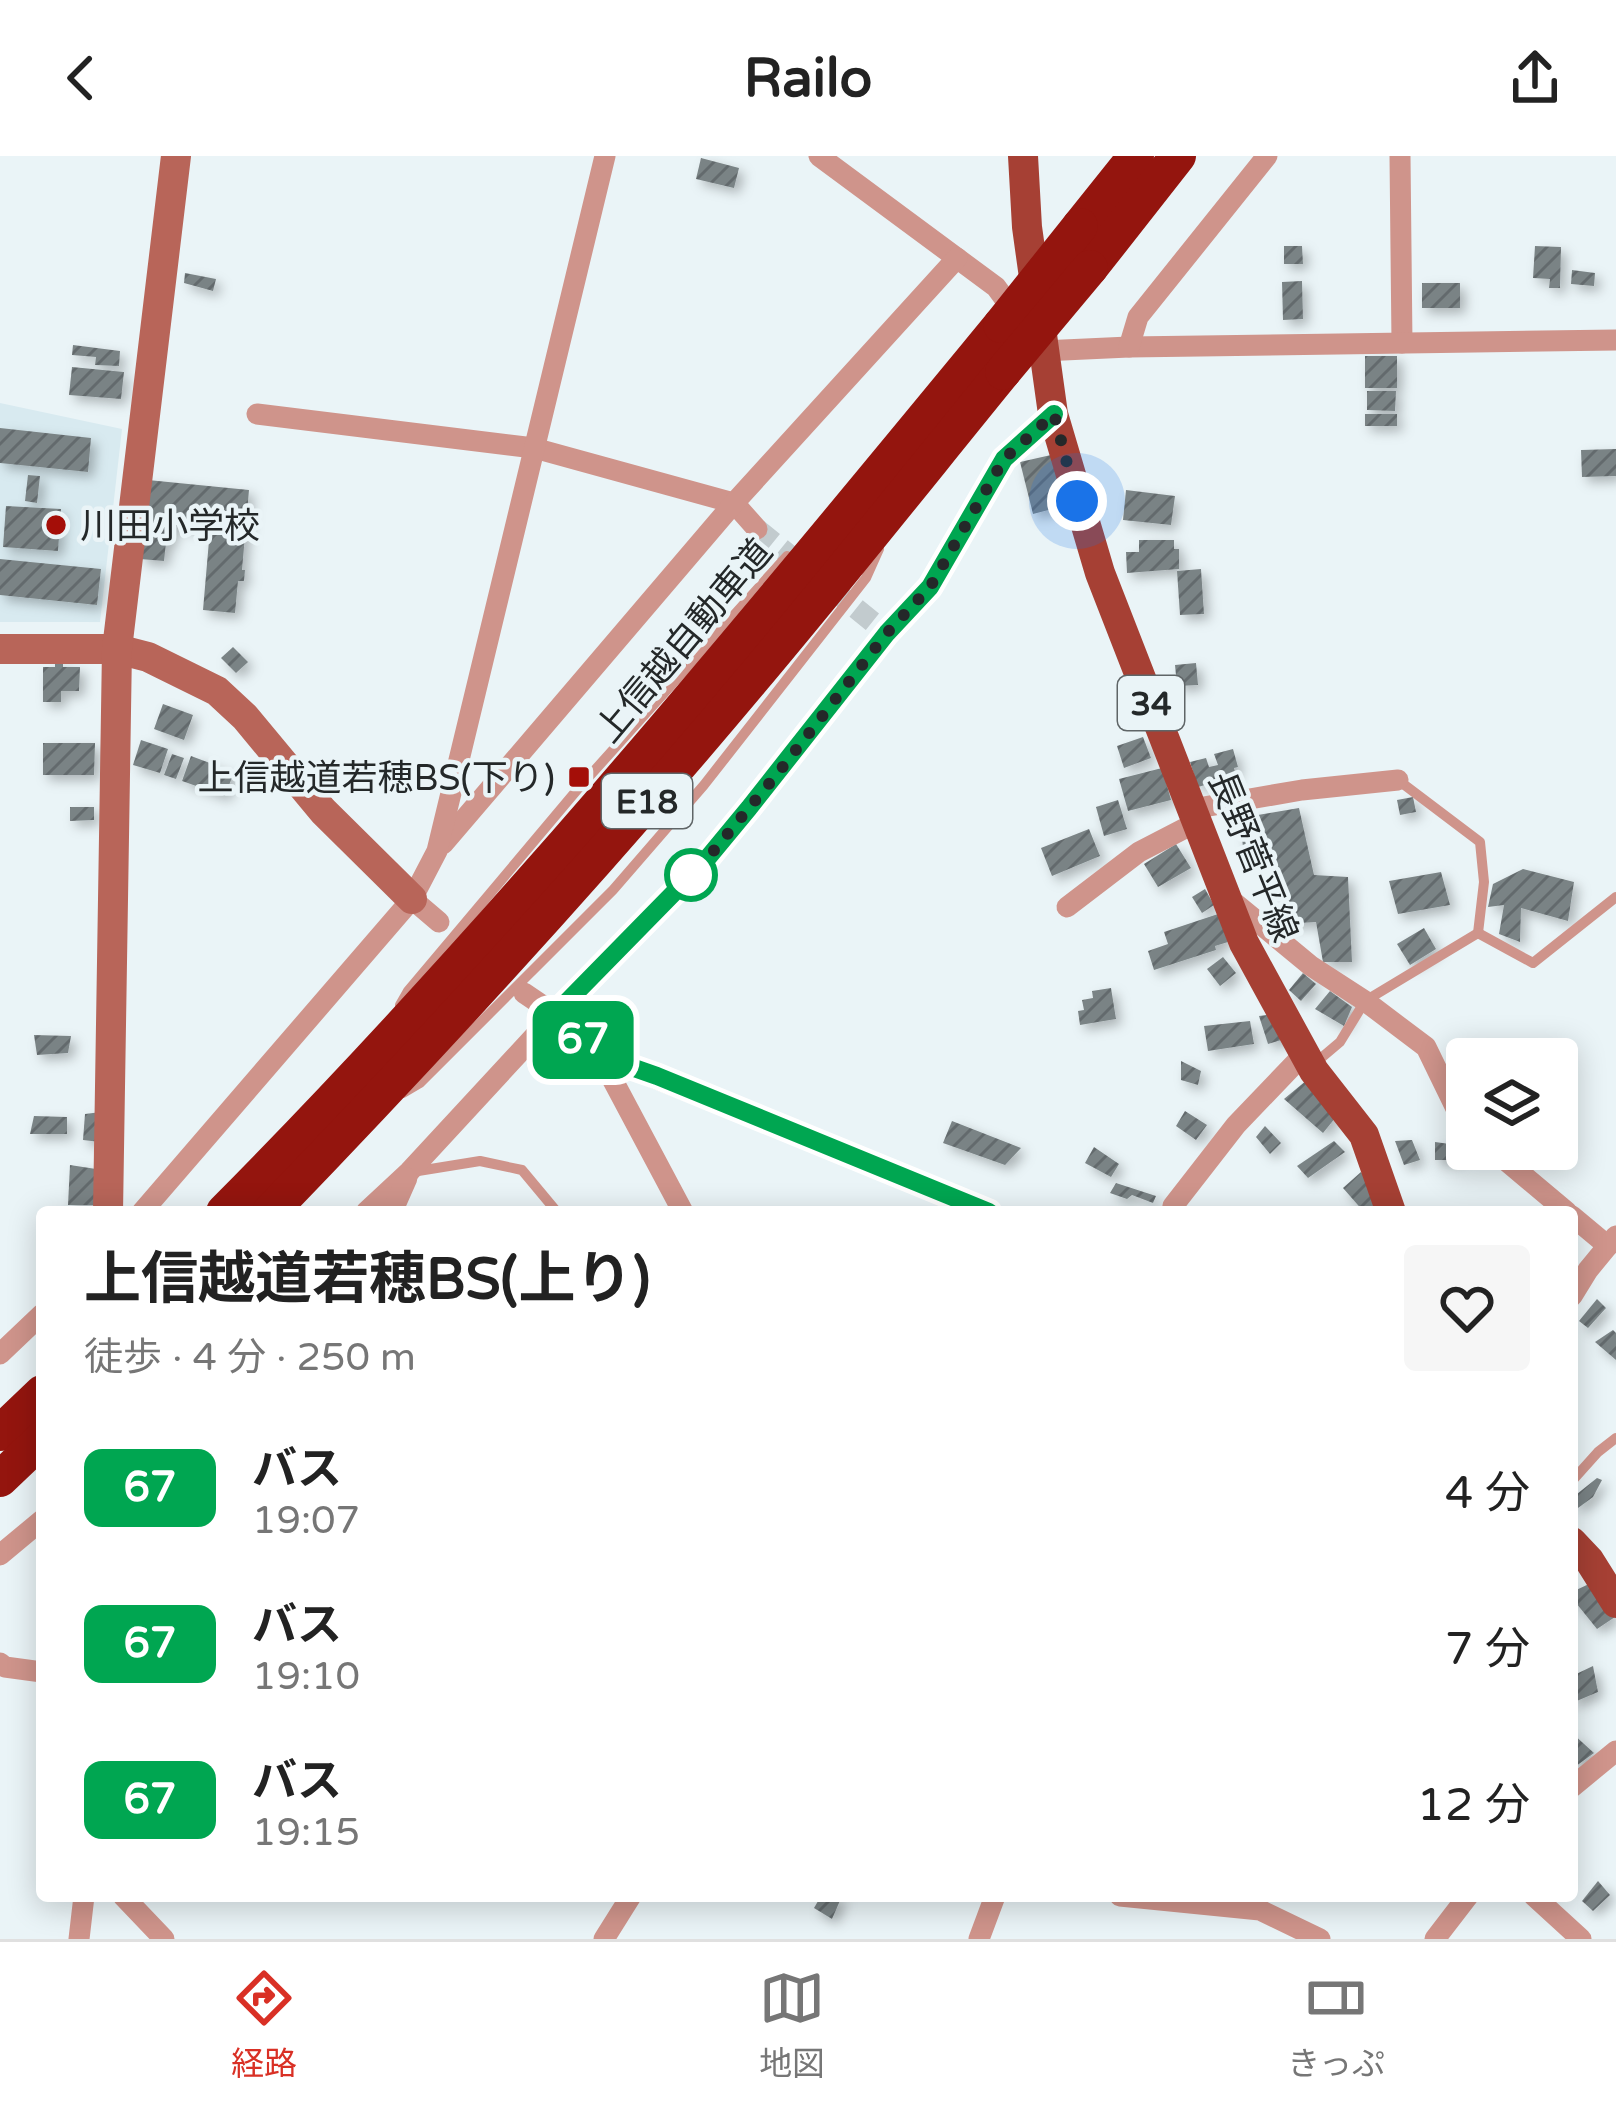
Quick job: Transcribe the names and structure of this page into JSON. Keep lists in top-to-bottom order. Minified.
{"streets":{"highway":["上信越自動車道","E18"],"main road":["34","長野菅平線"]},"places":{"other":["川田小学校"],"transit":["上信越道若穂BS(下り)"]},"lines":["bus line 67"],"page":{"header":"Railo","on_map":"67","heading":["上信越道若穂BS(上り)","徒歩 · 4 分 · 250 m"],"list":[{"mark":"67","name":"バス","note":"19:07","value":"4 分"},{"mark":"67","name":"バス","note":"19:10","value":"7 分"},{"mark":"67","name":"バス","note":"19:15","value":"12 分"}],"tabs":["経路","地図","きっぷ"]}}
